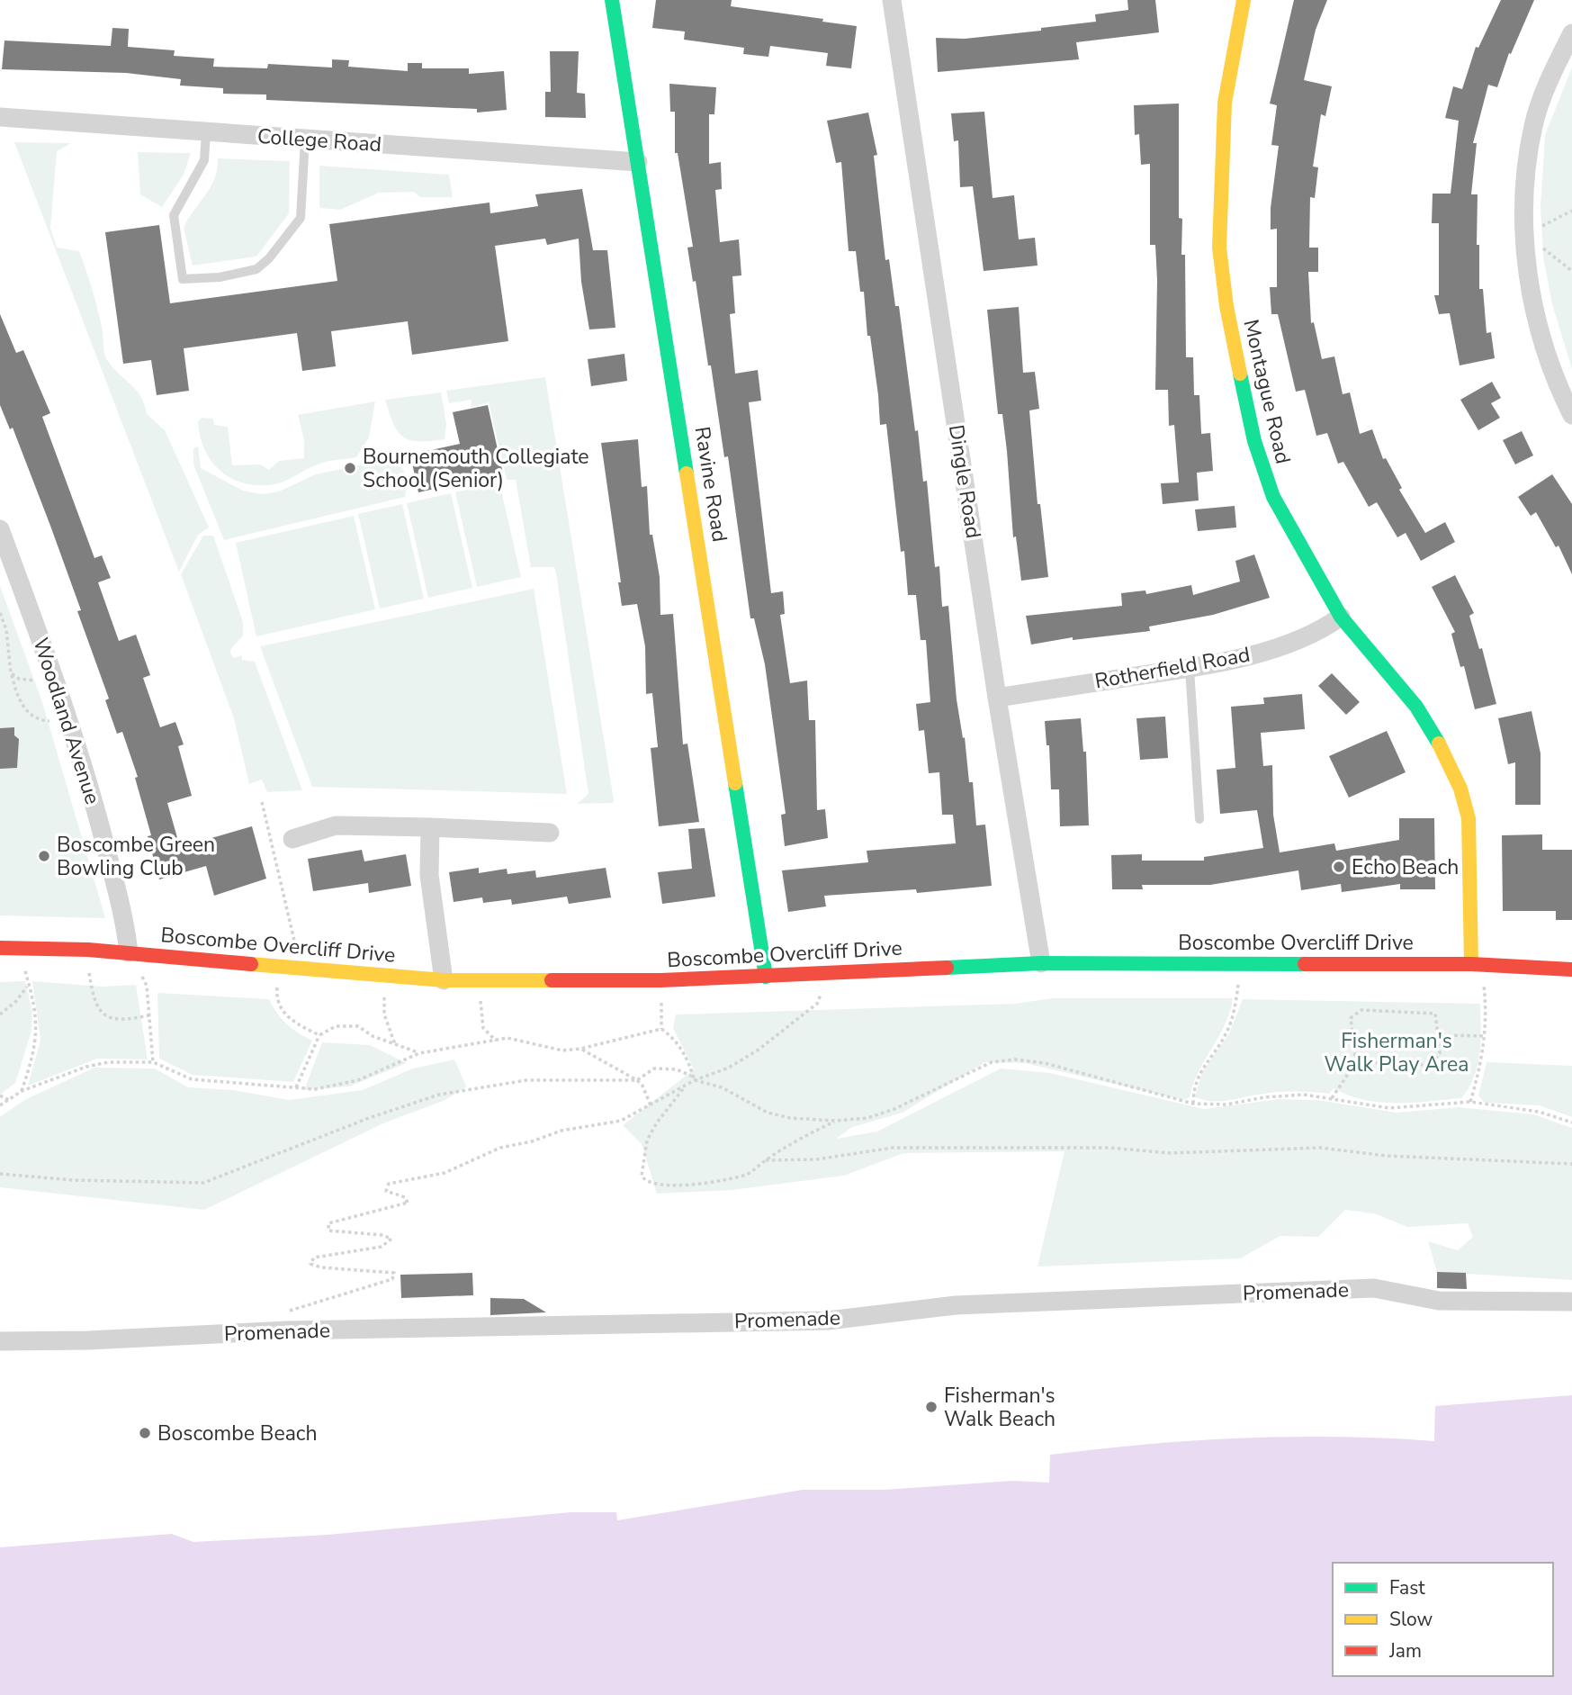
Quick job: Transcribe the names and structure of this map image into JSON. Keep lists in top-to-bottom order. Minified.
{"streets":{"street":["College Road","Montague Road","Dingle Road","Ravine Road","Rotherfield Road","Woodland Avenue","Boscombe Overcliff Drive","Promenade"]},"crossings":[["College Road","Ravine Road"],["Montague Road","Rotherfield Road"],["Montague Road","Boscombe Overcliff Drive"],["Dingle Road","Rotherfield Road"],["Dingle Road","Boscombe Overcliff Drive"],["Ravine Road","Boscombe Overcliff Drive"],["Woodland Avenue","Boscombe Overcliff Drive"]],"parks":["Fisherman's Walk Play Area"],"places":["Bournemouth Collegiate School (Senior)","Boscombe Green Bowling Club","Echo Beach","Fisherman's Walk Beach","Boscombe Beach"],"legend":["Fast","Slow","Jam"]}
